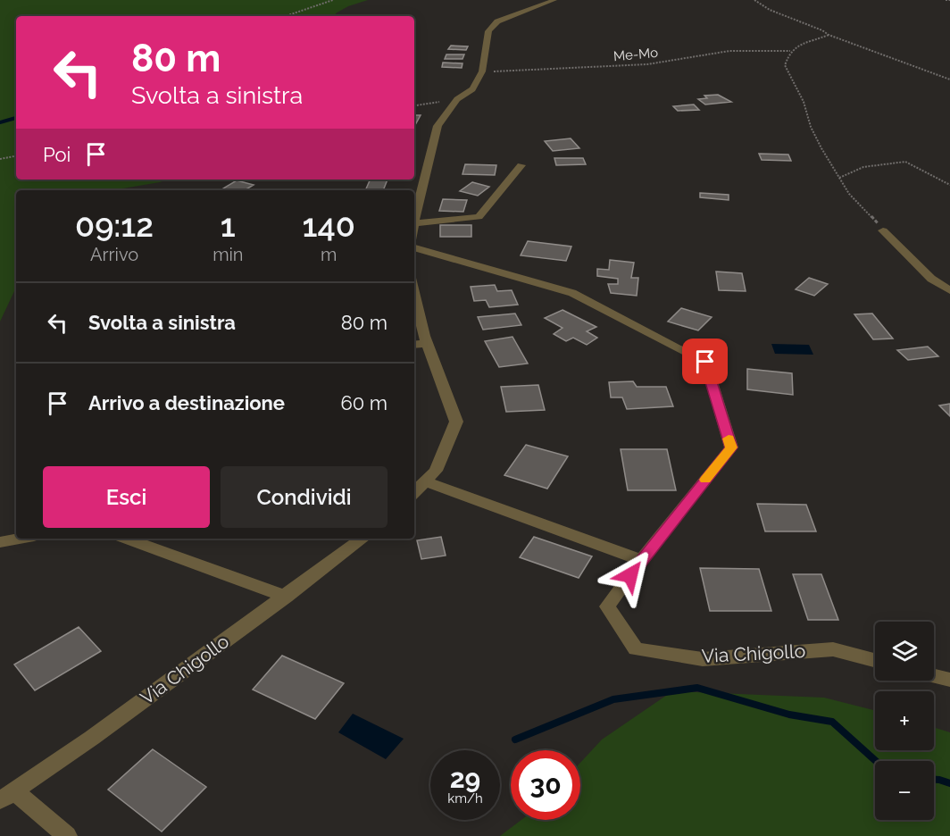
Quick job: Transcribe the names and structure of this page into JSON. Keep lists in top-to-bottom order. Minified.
{"streets":{"street":["Via Chigollo"],"path":["Me-Mo"]},"page":{"turn":["80 m","Svolta a sinistra"],"then":"Poi","eta":["09:12","Arrivo","1","min","140","m"],"list":[{"name":"Svolta a sinistra","value":"80 m"},{"name":"Arrivo a destinazione","value":"60 m"}],"buttons":["Esci","Condividi"],"map_buttons":["+","−"],"speed":"29 km/h","limit":"30"}}
